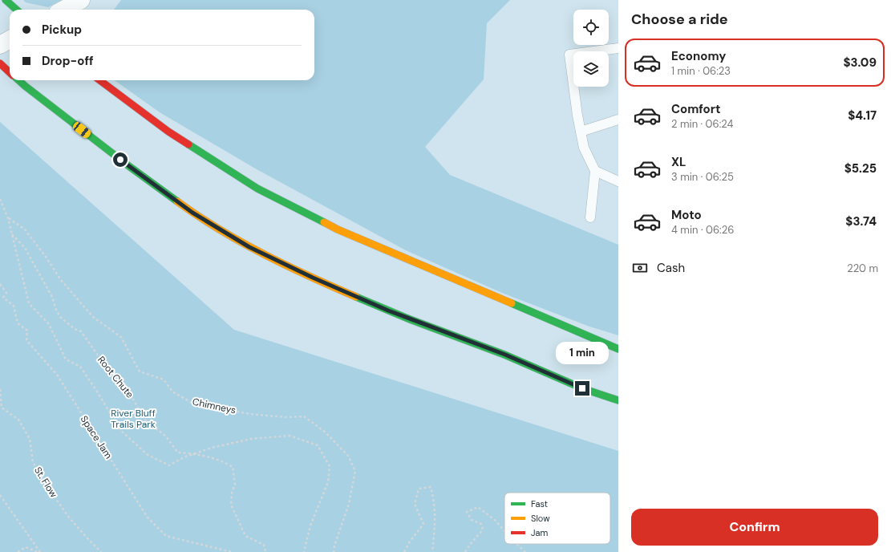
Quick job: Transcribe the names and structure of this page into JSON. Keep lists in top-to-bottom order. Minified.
{"streets":{"path":["Root Chute","Chimneys","Space Jam","St. Flow"]},"parks":["River Bluff Trails Park"],"legend":["Fast","Slow","Jam"],"page":{"heading":"Choose a ride","banner":["Pickup","Drop-off"],"list":[{"name":"Economy","note":"1 min · 06:23","value":"$3.09"},{"name":"Comfort","note":"2 min · 06:24","value":"$4.17"},{"name":"XL","note":"3 min · 06:25","value":"$5.25"},{"name":"Moto","note":"4 min · 06:26","value":"$3.74"}],"pay":["Cash","220 m"],"bubble":"1 min","buttons":"Confirm"}}
